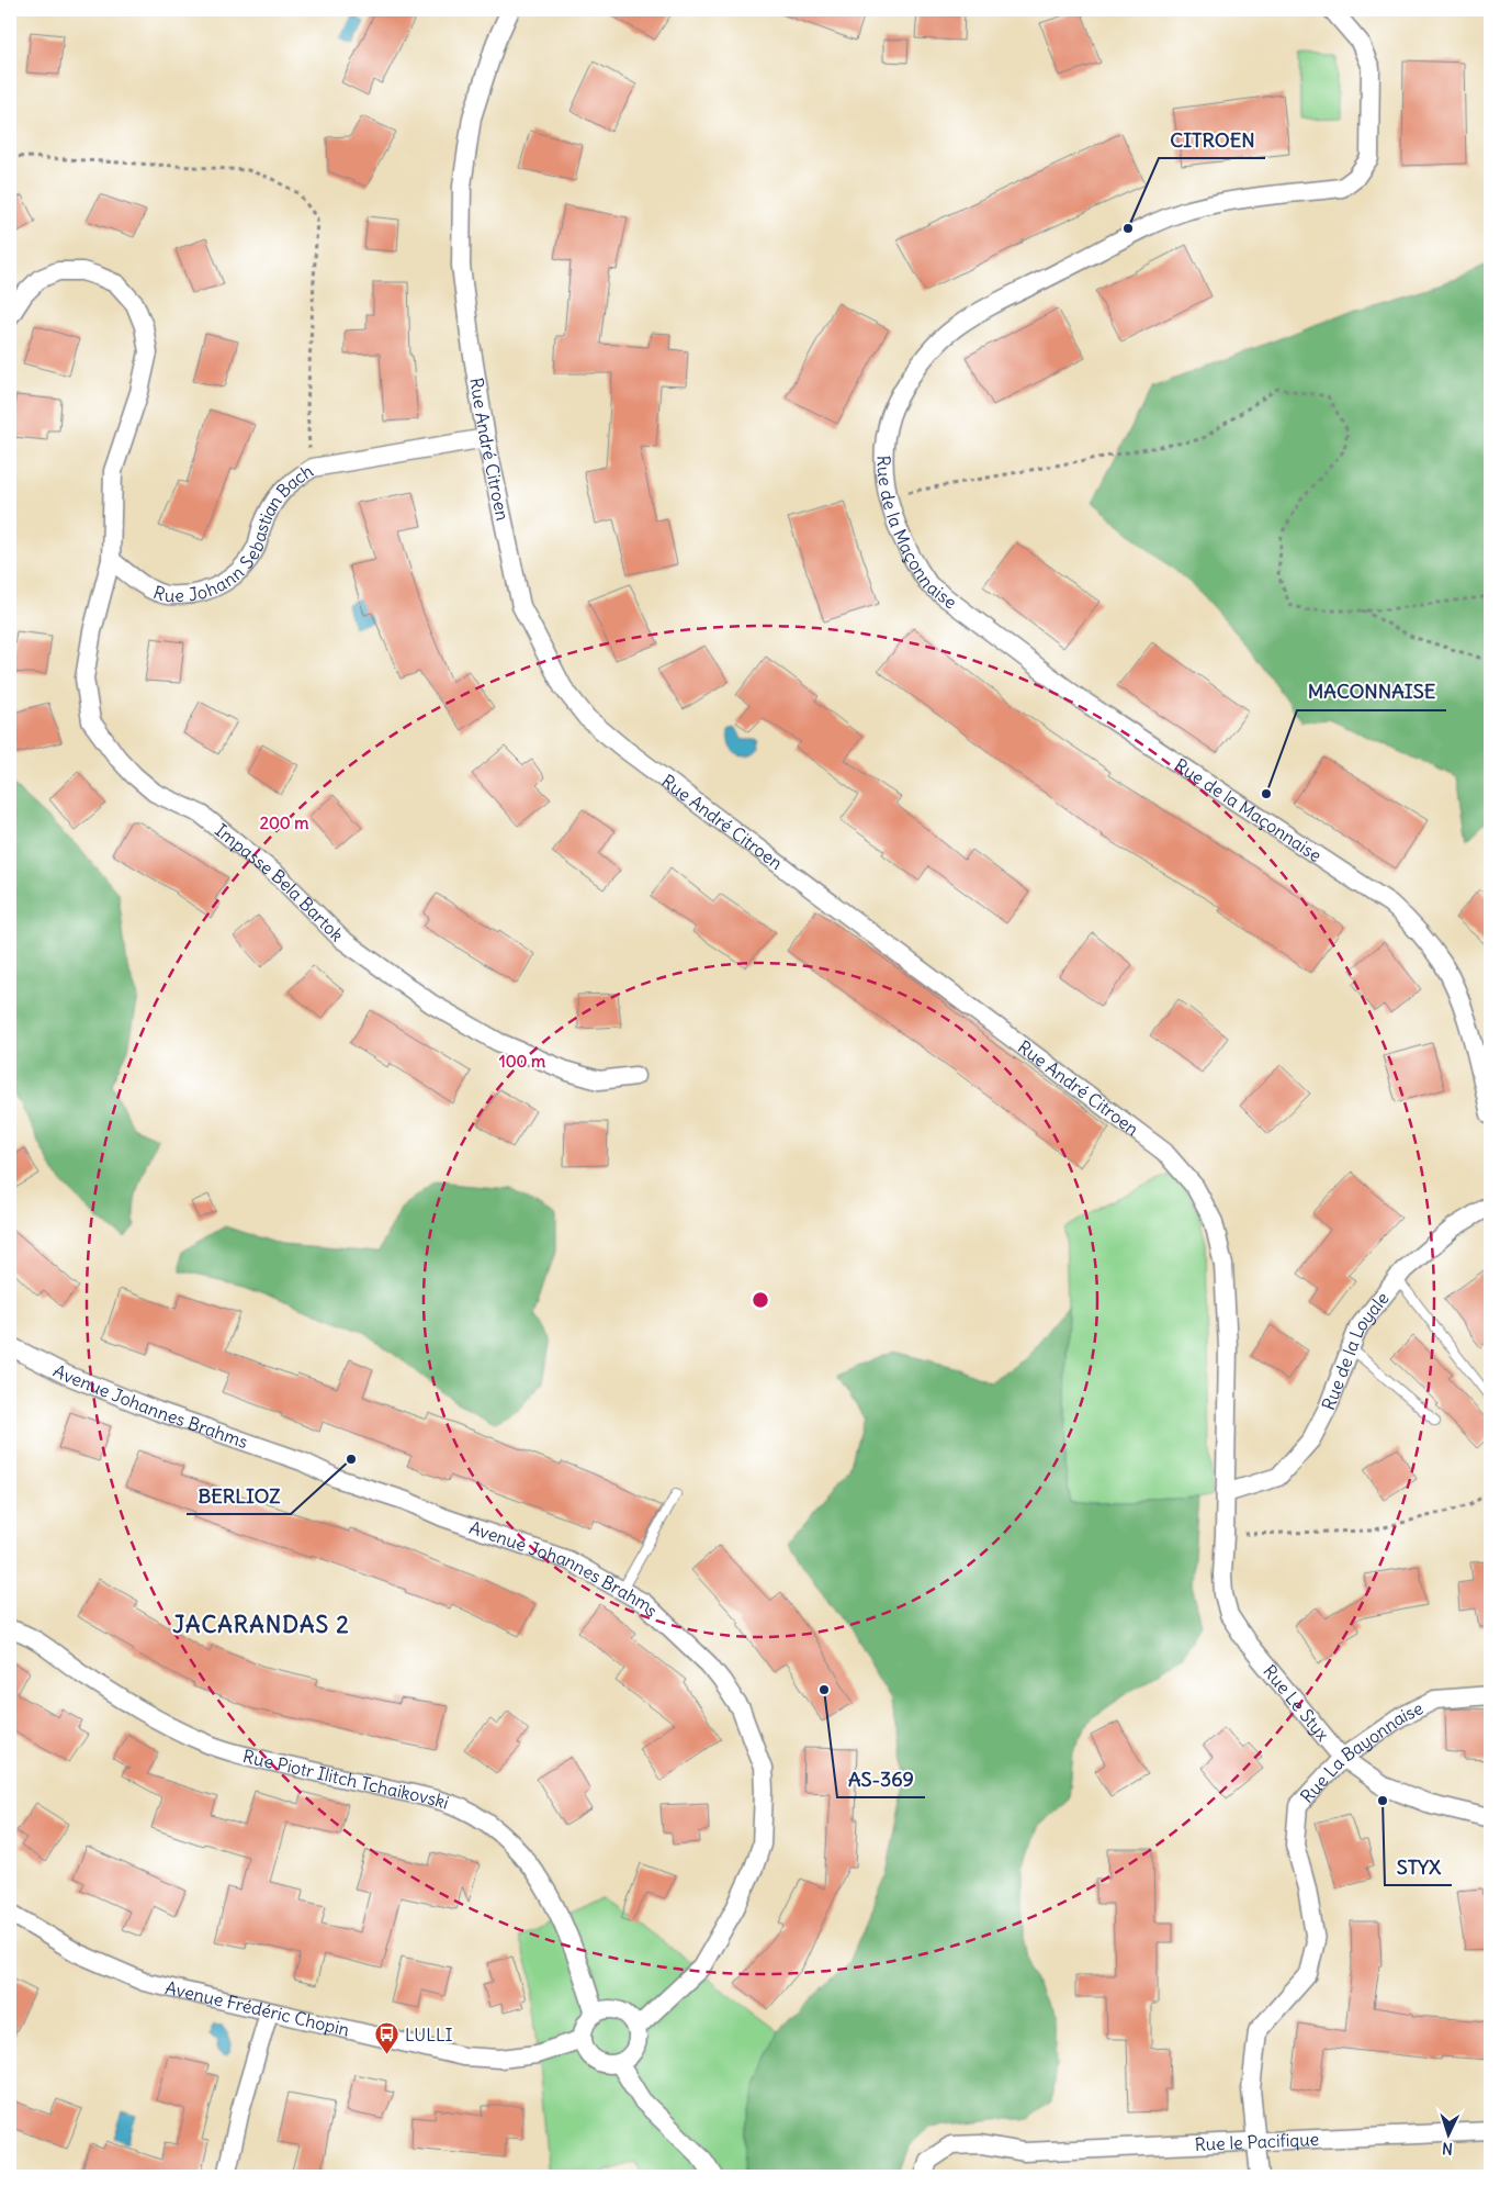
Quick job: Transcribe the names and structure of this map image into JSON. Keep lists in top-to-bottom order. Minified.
{"streets":{"street":["Rue André Citroen","Rue Johann Sebastian Bach","Rue de la Maçonnaise","Impasse Bela Bartok","Rue de la Loyale","Avenue Johannes Brahms","Rue Le Styx","Rue La Bayonnaise","Rue Piotr Ilitch Tchaikovski","Avenue Frédéric Chopin","Rue le Pacifique"]},"crossings":[["Rue André Citroen","Rue Johann Sebastian Bach"],["Rue André Citroen","Rue de la Loyale"],["Rue André Citroen","Rue Le Styx"],["Rue Johann Sebastian Bach","Impasse Bela Bartok"],["Rue de la Loyale","Rue Le Styx"],["Avenue Johannes Brahms","Rue Piotr Ilitch Tchaikovski"],["Avenue Johannes Brahms","Avenue Frédéric Chopin"],["Rue Le Styx","Rue La Bayonnaise"],["Rue La Bayonnaise","Rue le Pacifique"],["Rue Piotr Ilitch Tchaikovski","Avenue Frédéric Chopin"]],"districts":["JACARANDAS 2"],"places":{"other":["CITROEN","MACONNAISE","BERLIOZ","AS-369","STYX"],"bus stop":["LULLI"]},"north":"bottom","rings":["200 m","100 m"]}
